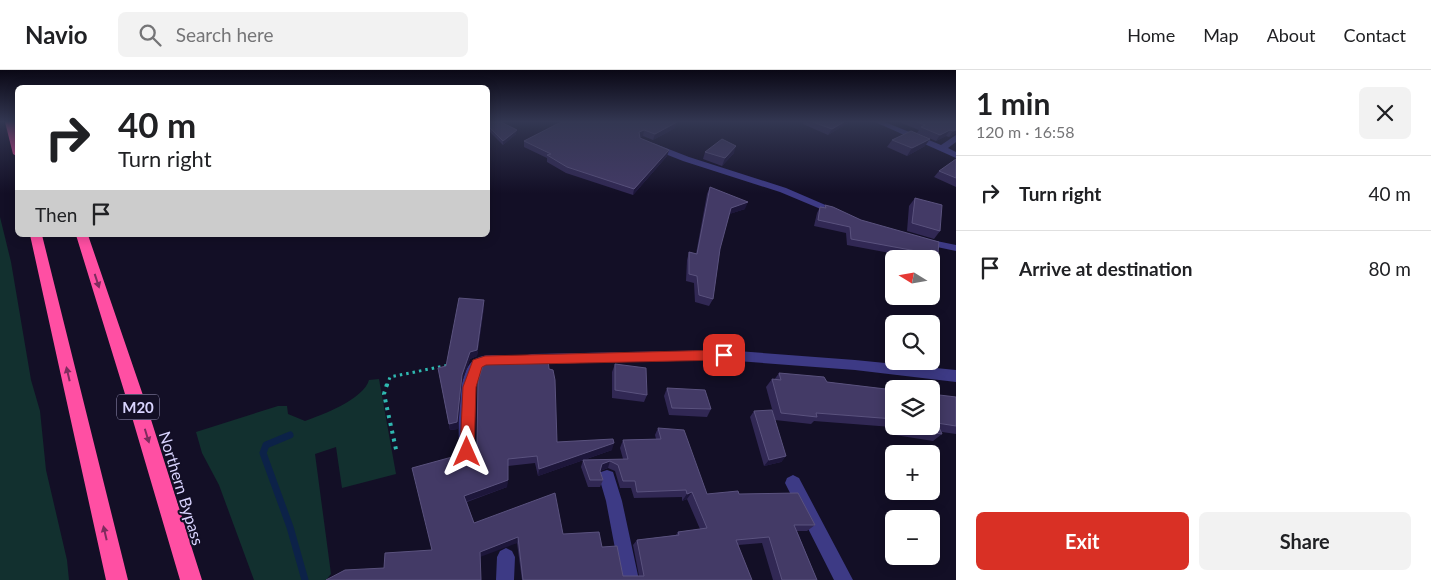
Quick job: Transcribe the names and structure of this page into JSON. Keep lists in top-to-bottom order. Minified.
{"streets":{"highway":["M20","Northern Bypass"]},"north":"left","page":{"header":"Navio","search":"Search here","nav":["Home","Map","About","Contact"],"heading":["1 min","120 m · 16:58"],"turn":["40 m","Turn right"],"list":[{"name":"Turn right","value":"40 m"},{"name":"Arrive at destination","value":"80 m"}],"then":"Then","map_buttons":["+","−"],"buttons":["Exit","Share"]}}
